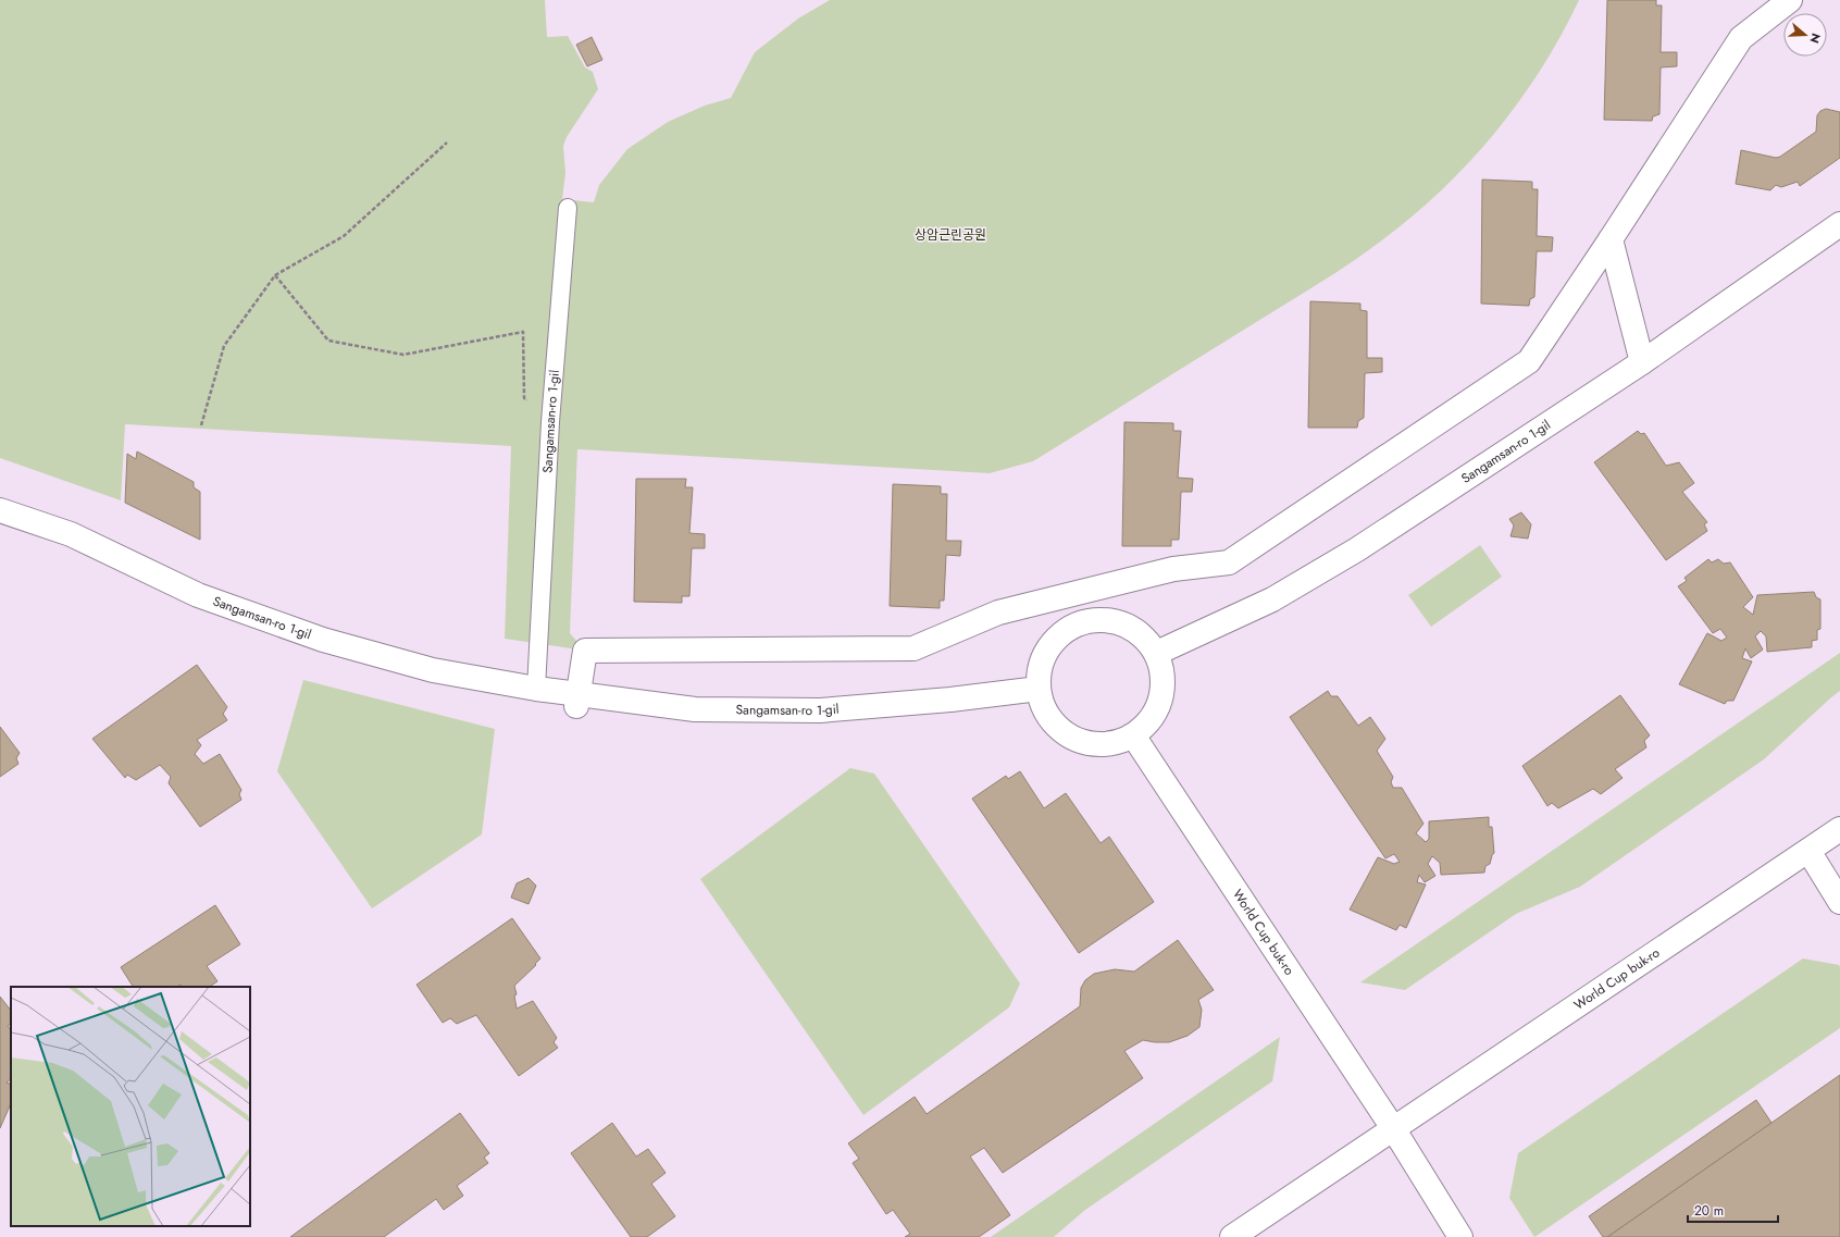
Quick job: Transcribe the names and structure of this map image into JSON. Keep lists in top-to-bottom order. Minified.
{"streets":{"street":["Sangamsan-ro 1-gil","World Cup buk-ro"]},"crossings":[["Sangamsan-ro 1-gil","World Cup buk-ro"]],"parks":["상암근린공원"],"scale_bar":"20 m","north":"right"}
